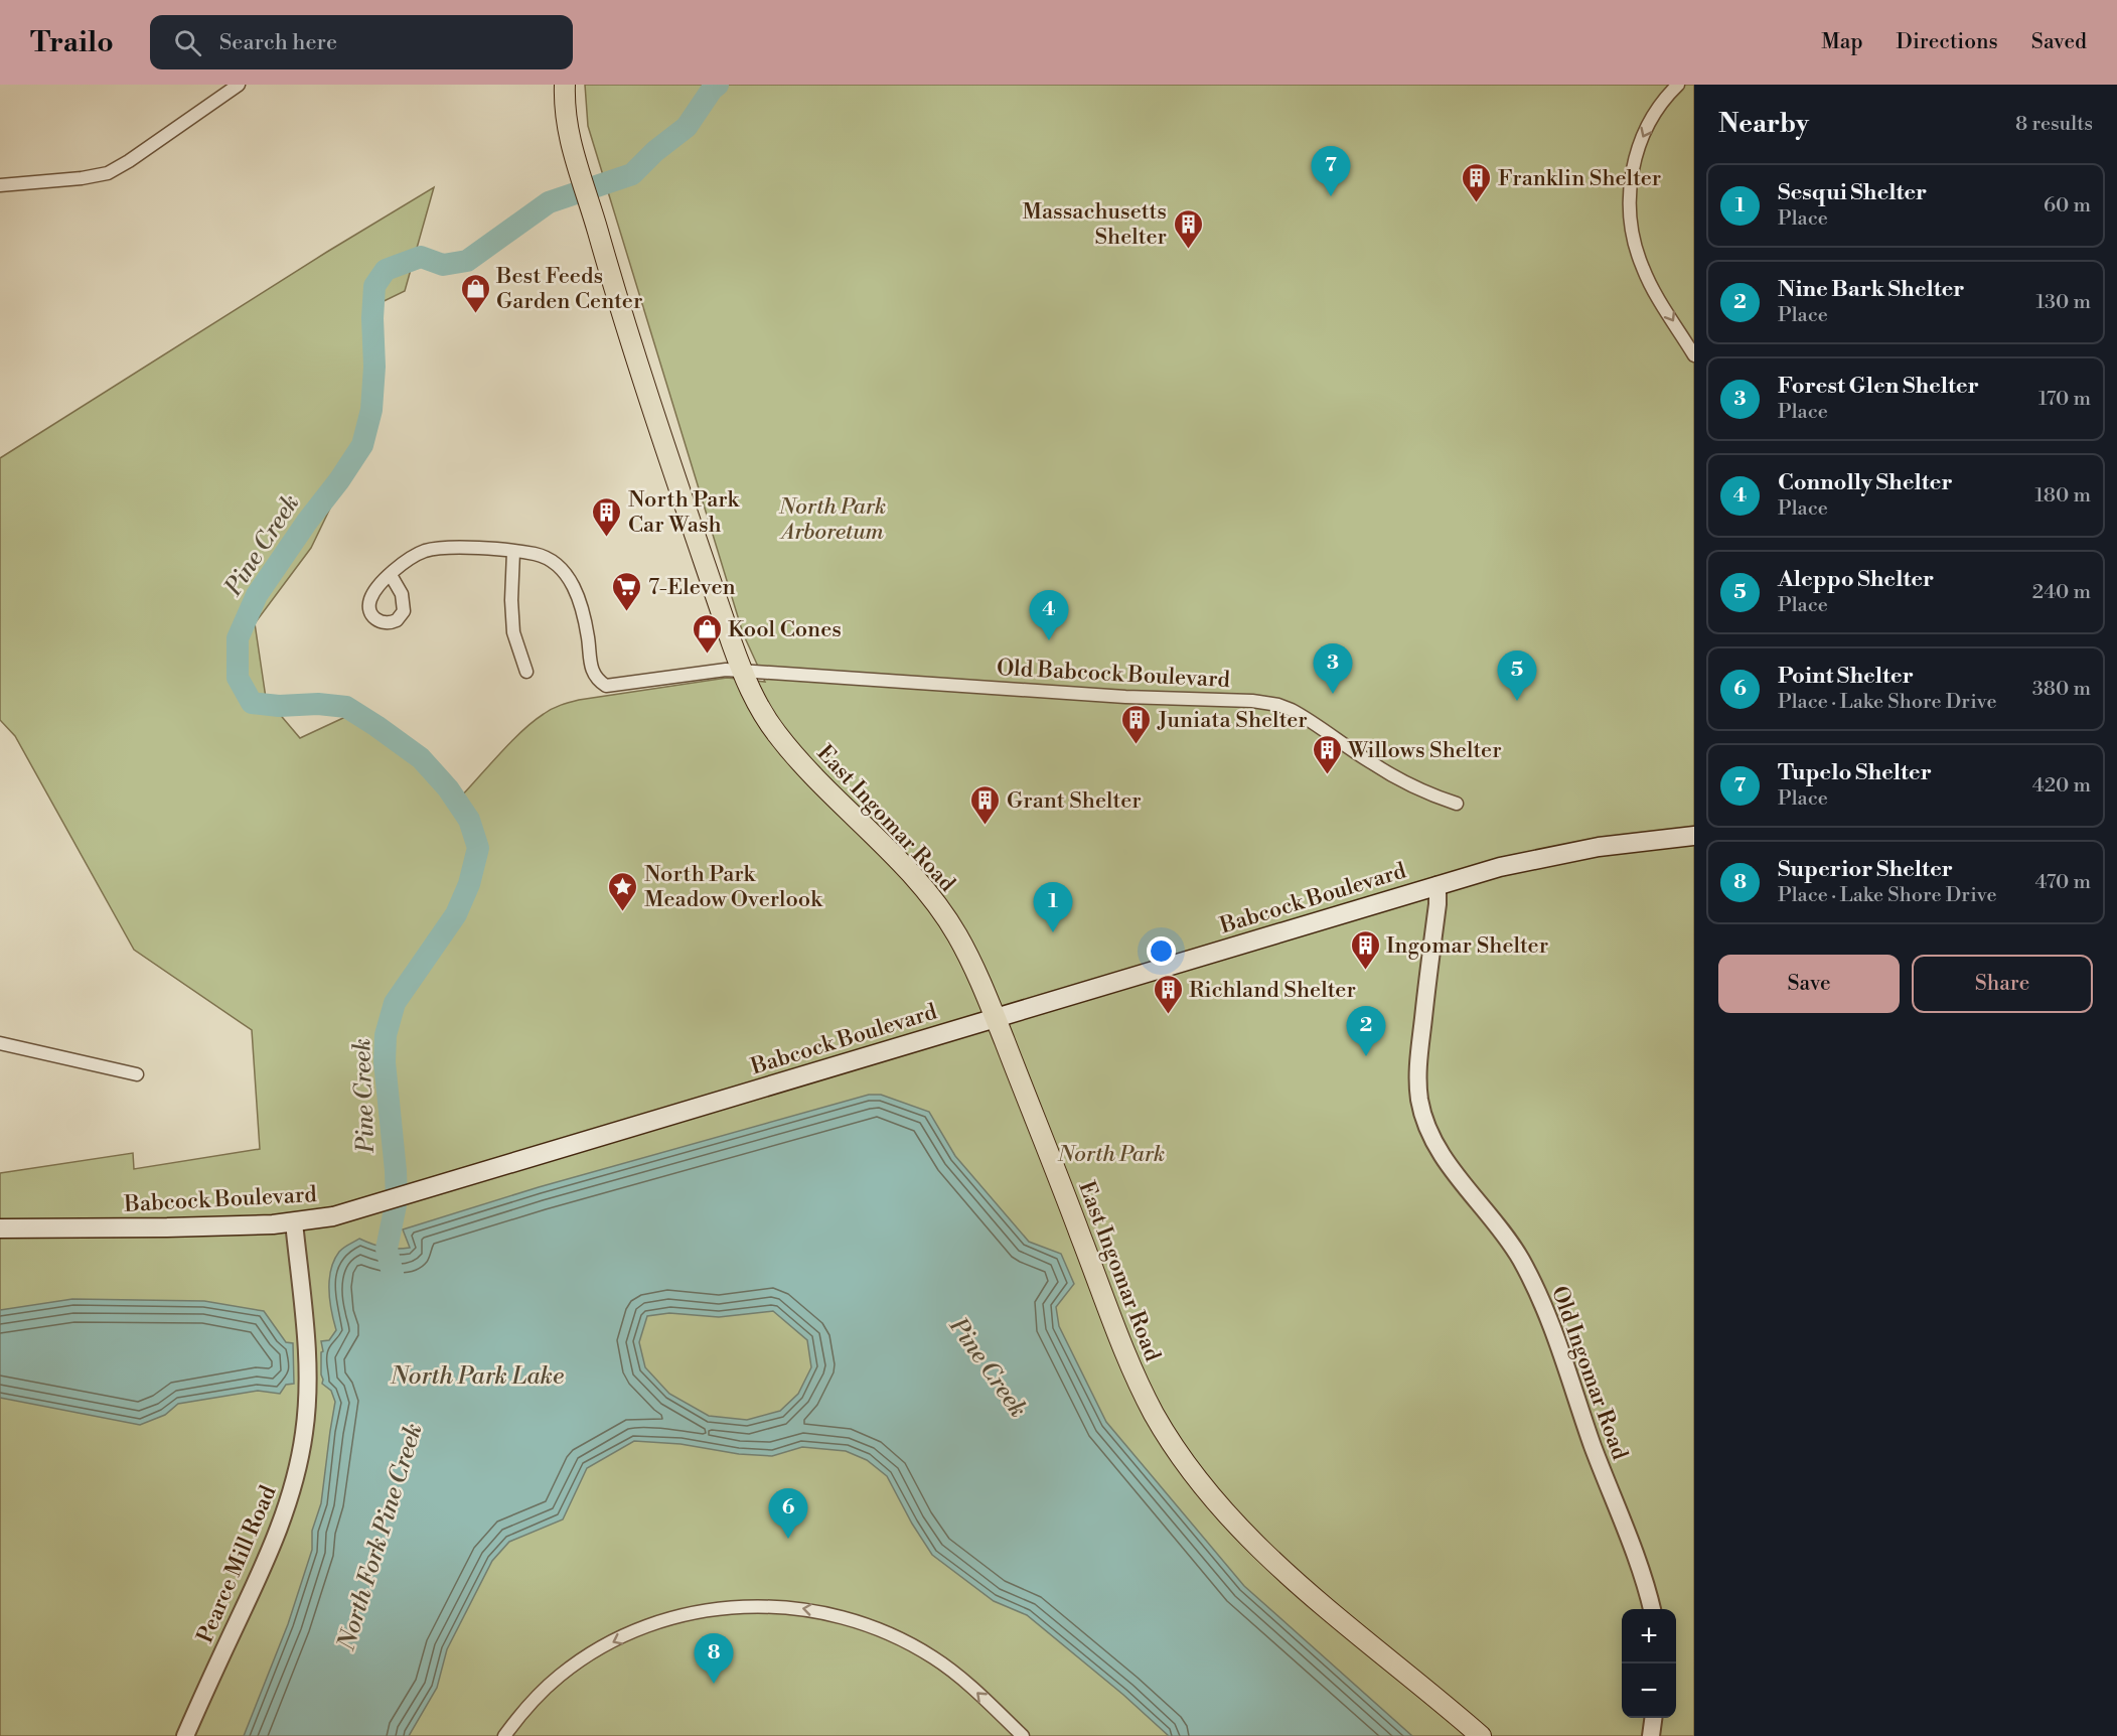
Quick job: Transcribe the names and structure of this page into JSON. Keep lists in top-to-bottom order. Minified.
{"streets":{"main road":["East Ingomar Road","Babcock Boulevard"],"street":["Old Babcock Boulevard","Old Ingomar Road","Pearce Mill Road"]},"crossings":[["Old Babcock Boulevard","East Ingomar Road"],["East Ingomar Road","Babcock Boulevard"],["Babcock Boulevard","Old Ingomar Road"],["Babcock Boulevard","Pearce Mill Road"]],"water":["Pine Creek","North Park Lake","North Fork Pine Creek"],"parks":["North Park Arboretum","North Park"],"places":{"building":["Franklin Shelter","Massachusetts Shelter","North Park Car Wash","Juniata Shelter","Willows Shelter","Grant Shelter","Ingomar Shelter","Richland Shelter"],"shop":["Best Feeds Garden Center","Kool Cones"],"supermarket":["7-Eleven"],"place":["North Park Meadow Overlook"]},"page":{"header":"Trailo","search":"Search here","nav":["Map","Directions","Saved"],"heading":["Nearby","8 results"],"pins":["7","4","3","5","1","2","6","8"],"list":[{"mark":"1","name":"Sesqui Shelter","note":"Place","value":"60 m"},{"mark":"2","name":"Nine Bark Shelter","note":"Place","value":"130 m"},{"mark":"3","name":"Forest Glen Shelter","note":"Place","value":"170 m"},{"mark":"4","name":"Connolly Shelter","note":"Place","value":"180 m"},{"mark":"5","name":"Aleppo Shelter","note":"Place","value":"240 m"},{"mark":"6","name":"Point Shelter","note":"Place · Lake Shore Drive","value":"380 m"},{"mark":"7","name":"Tupelo Shelter","note":"Place","value":"420 m"},{"mark":"8","name":"Superior Shelter","note":"Place · Lake Shore Drive","value":"470 m"}],"buttons":["Save","Share"],"map_buttons":["+","−"]}}
